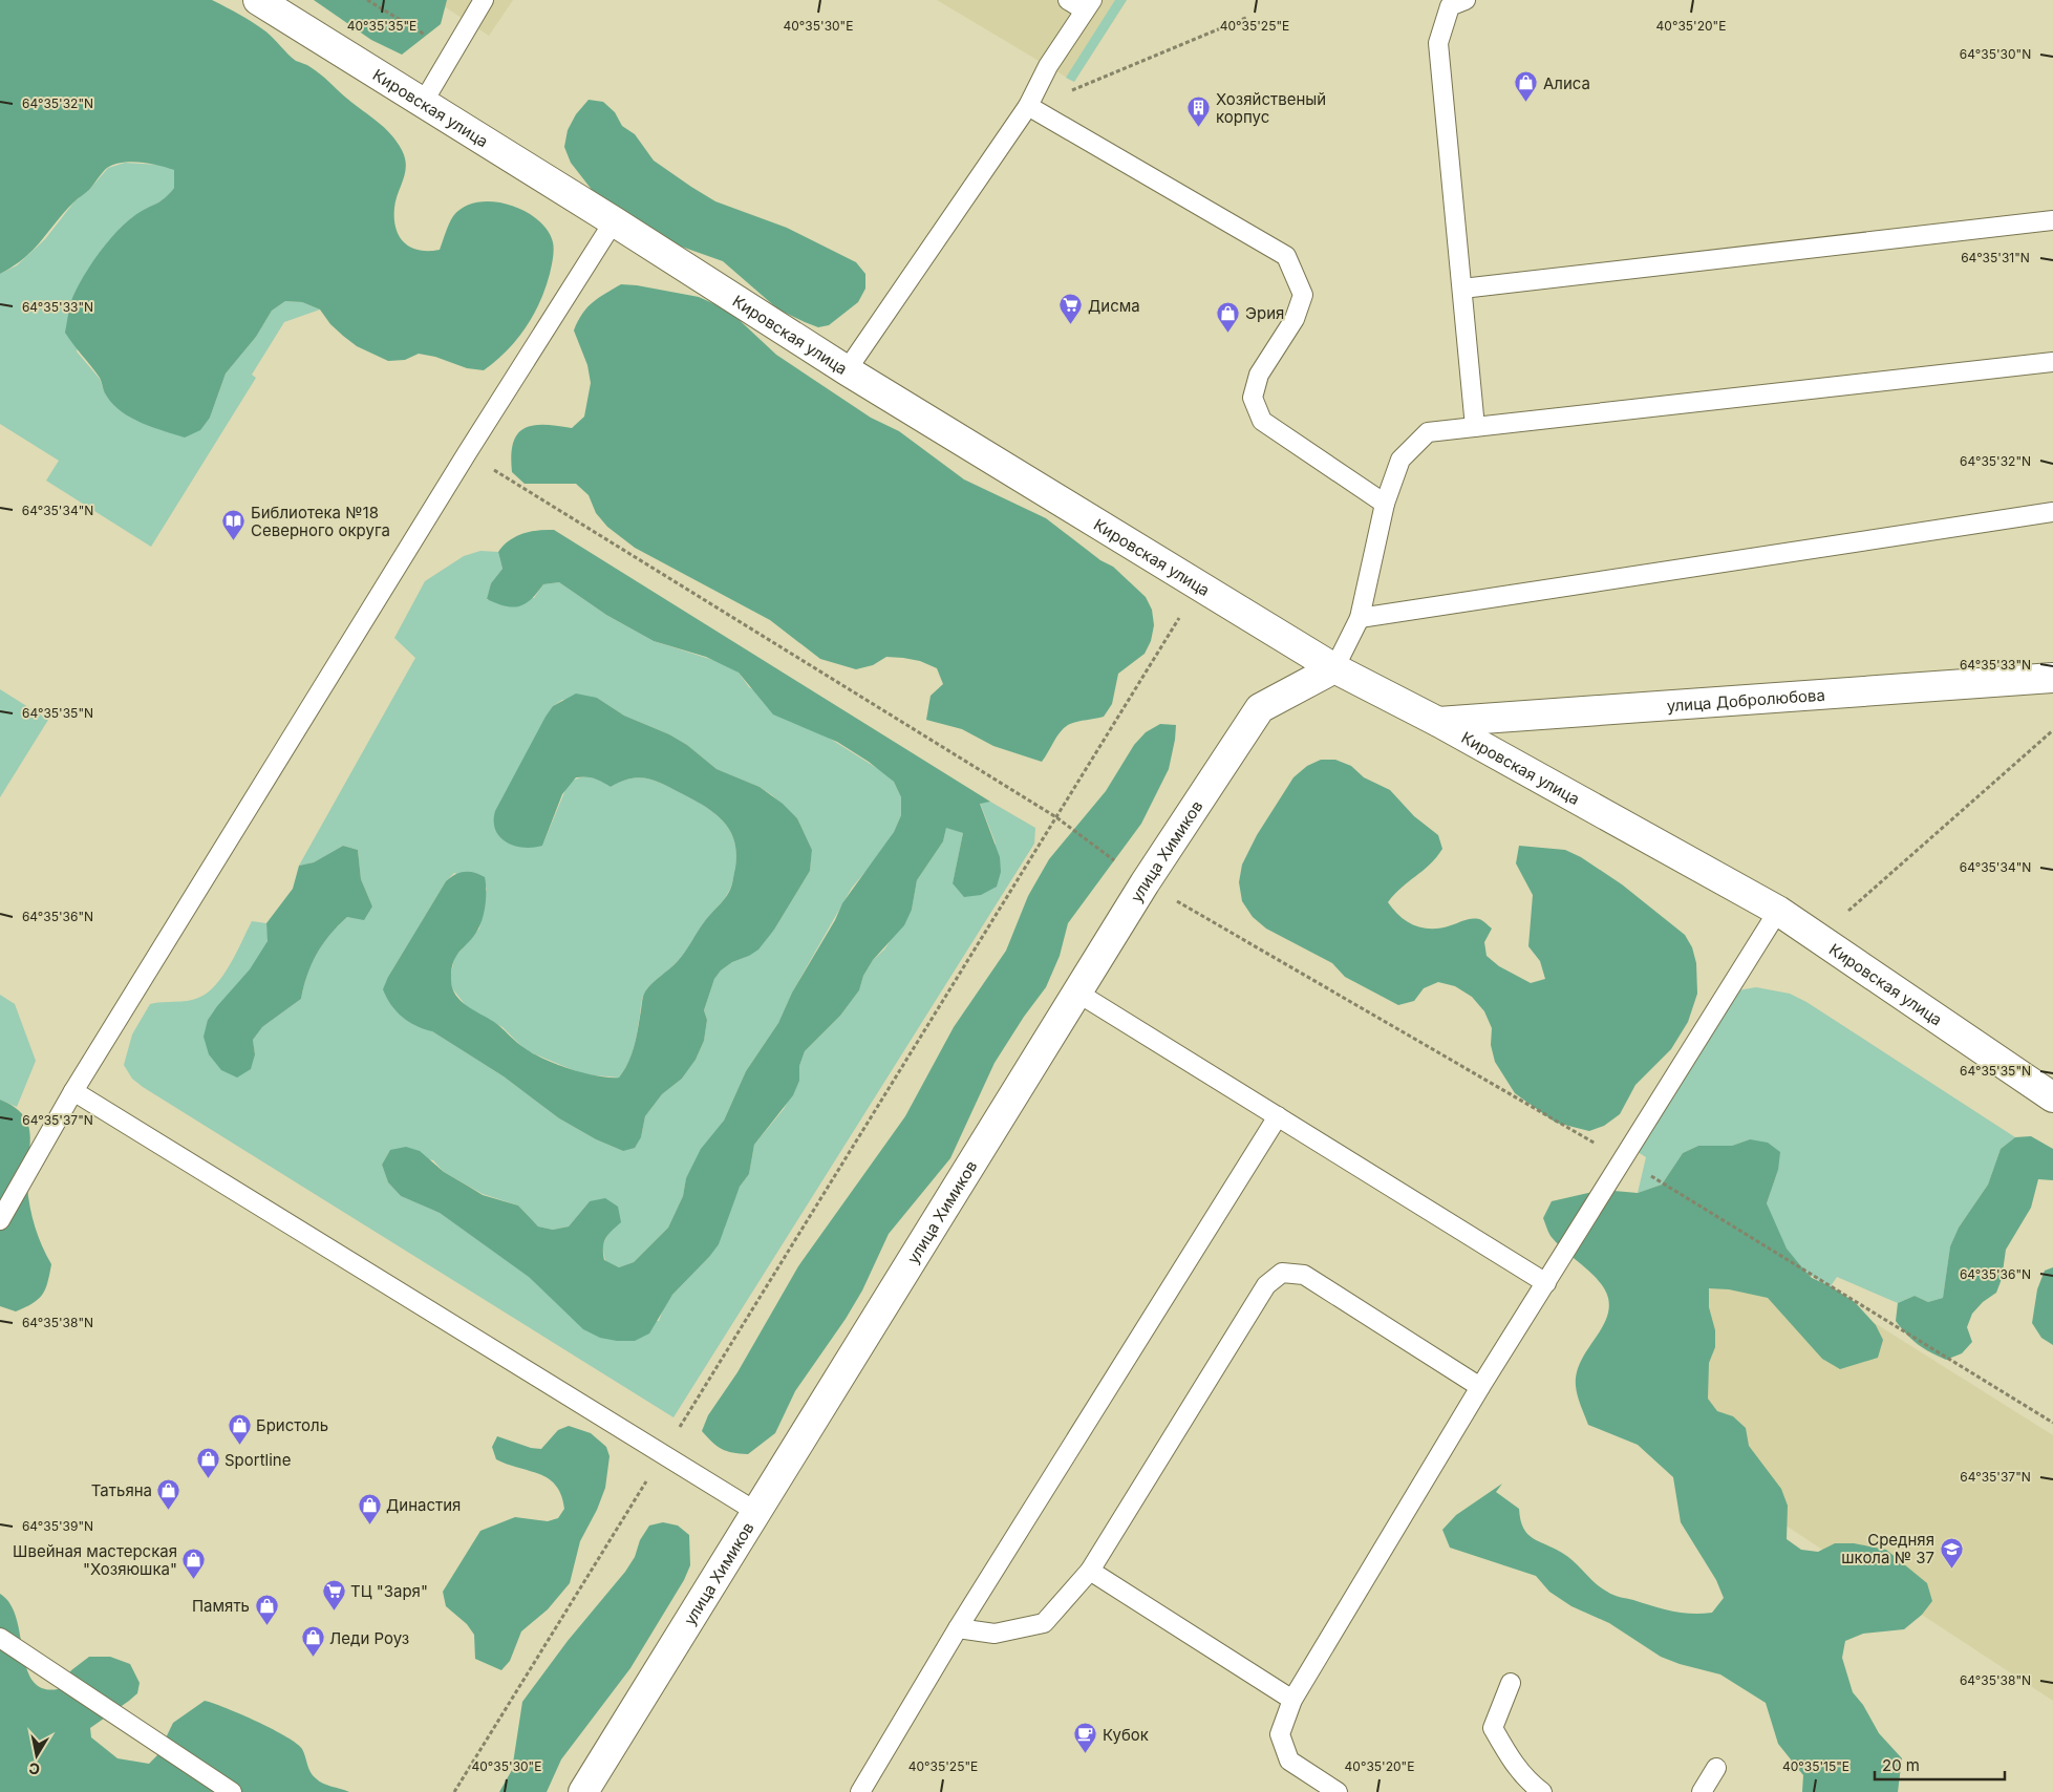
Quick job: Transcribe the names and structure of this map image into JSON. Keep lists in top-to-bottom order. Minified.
{"streets":{"street":["Кировская улица","улица Добролюбова","улица Химиков"]},"crossings":[["Кировская улица","улица Добролюбова"],["Кировская улица","улица Химиков"]],"places":{"shop":["Алиса","Эрия","Бристоль","Sportline","Татьяна","Династия","Швейная мастерская \"Хозяюшка\"","Память","Леди Роуз"],"building":["Хозяйственый корпус"],"supermarket":["Дисма","ТЦ \"Заря\""],"library":["Библиотека №18 Северного округа"],"school or university":["Средняя школа № 37"],"cafe":["Кубок"]},"scale_bar":"20 m","north":"bottom","coordinates":["40°35'35\"E","40°35'30\"E","40°35'25\"E","40°35'20\"E","64°35'30\"N","64°35'32\"N","64°35'31\"N","64°35'33\"N","64°35'34\"N","64°35'35\"N","64°35'36\"N","64°35'37\"N","64°35'38\"N","64°35'39\"N","40°35'15\"E"]}
